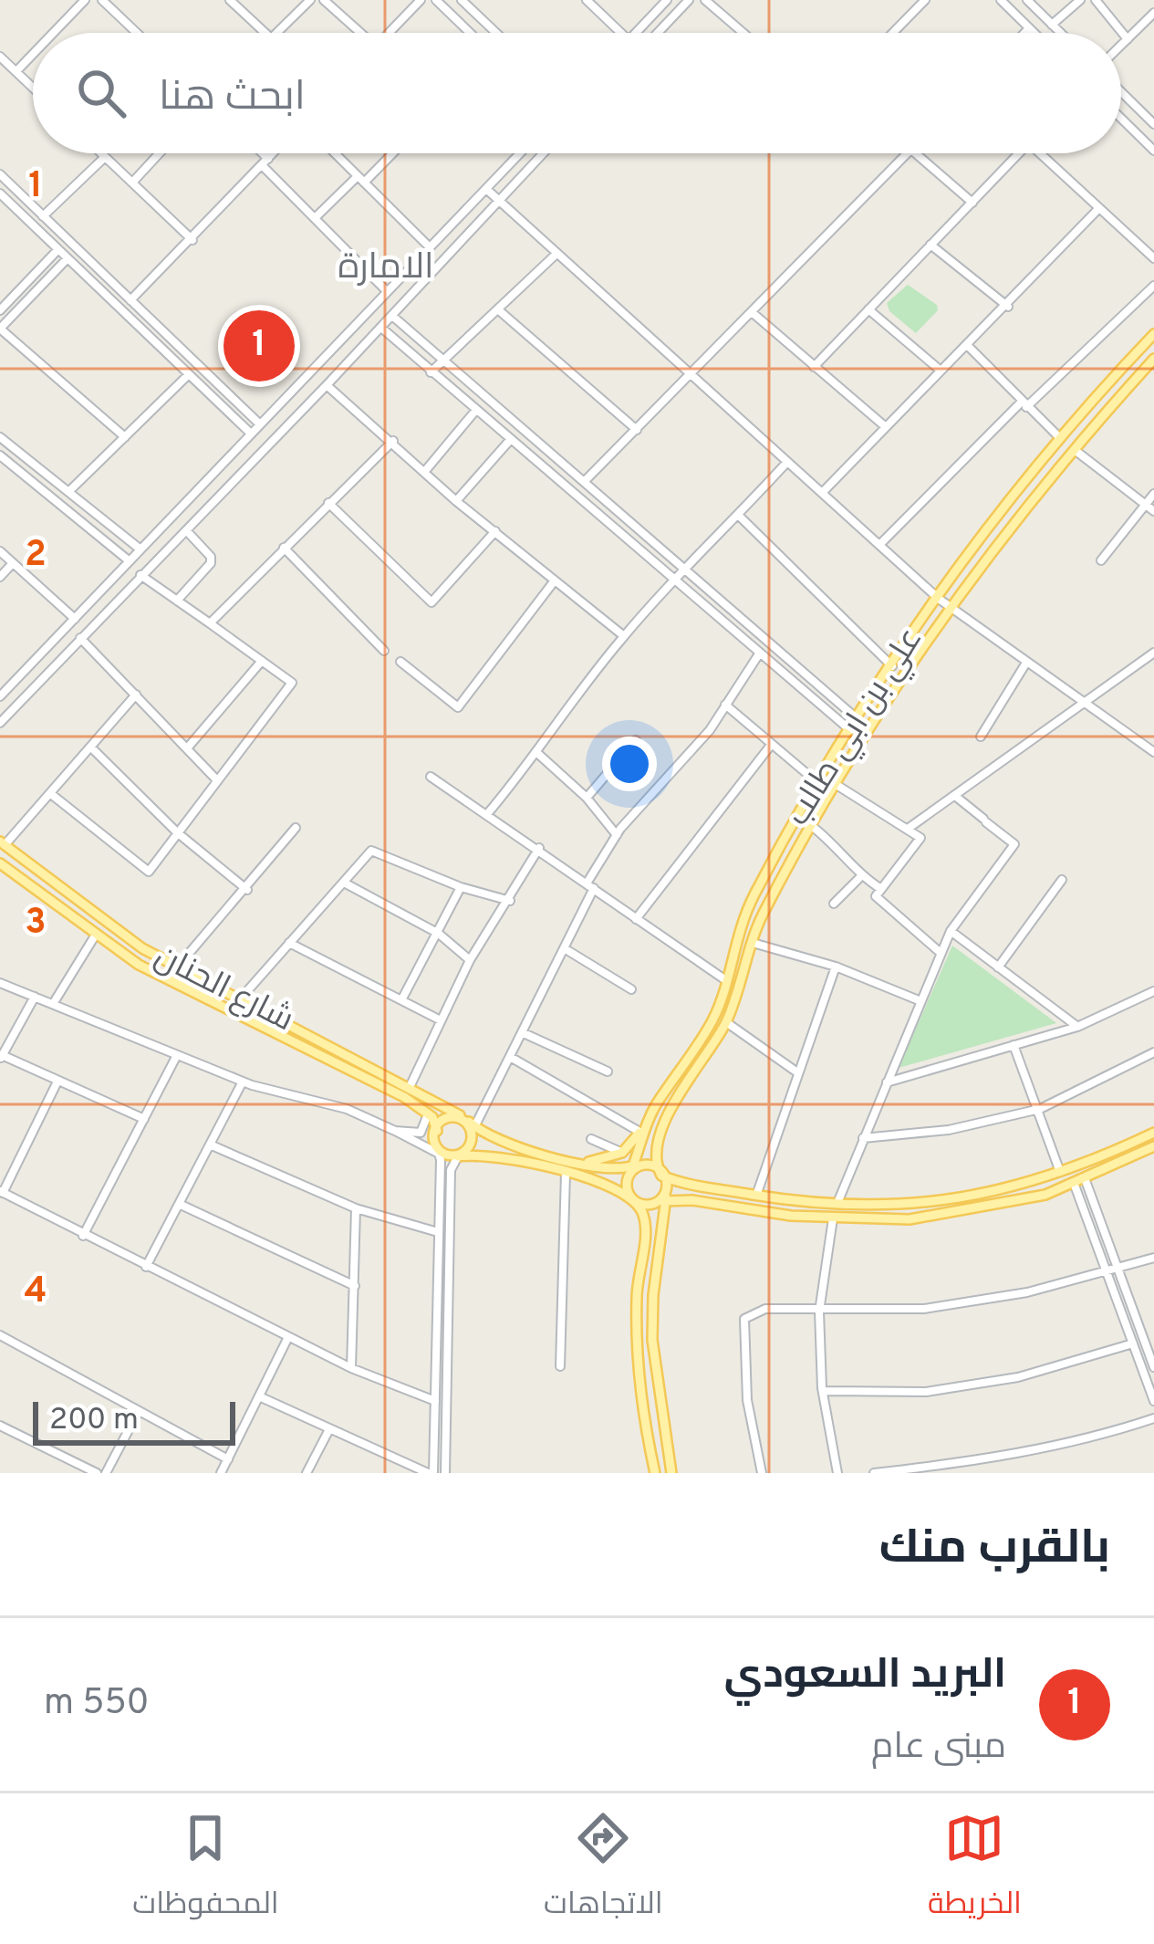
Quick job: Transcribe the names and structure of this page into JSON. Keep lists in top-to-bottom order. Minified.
{"streets":{"main road":["علي بن ابي طالب","شارع الحنان"]},"crossings":[["علي بن ابي طالب","شارع الحنان"]],"districts":["الامارة"],"scale_bar":"200 m","page":{"search":"ابحث هنا","pins":"1","scale":"200 m","heading":"بالقرب منك","list":[{"mark":"1","name":"البريد السعودي","note":"مبنى عام","value":"550 m"}],"nav":["الخريطة","الاتجاهات","المحفوظات"]},"grid":{"rows":["1","2","3","4"]}}
